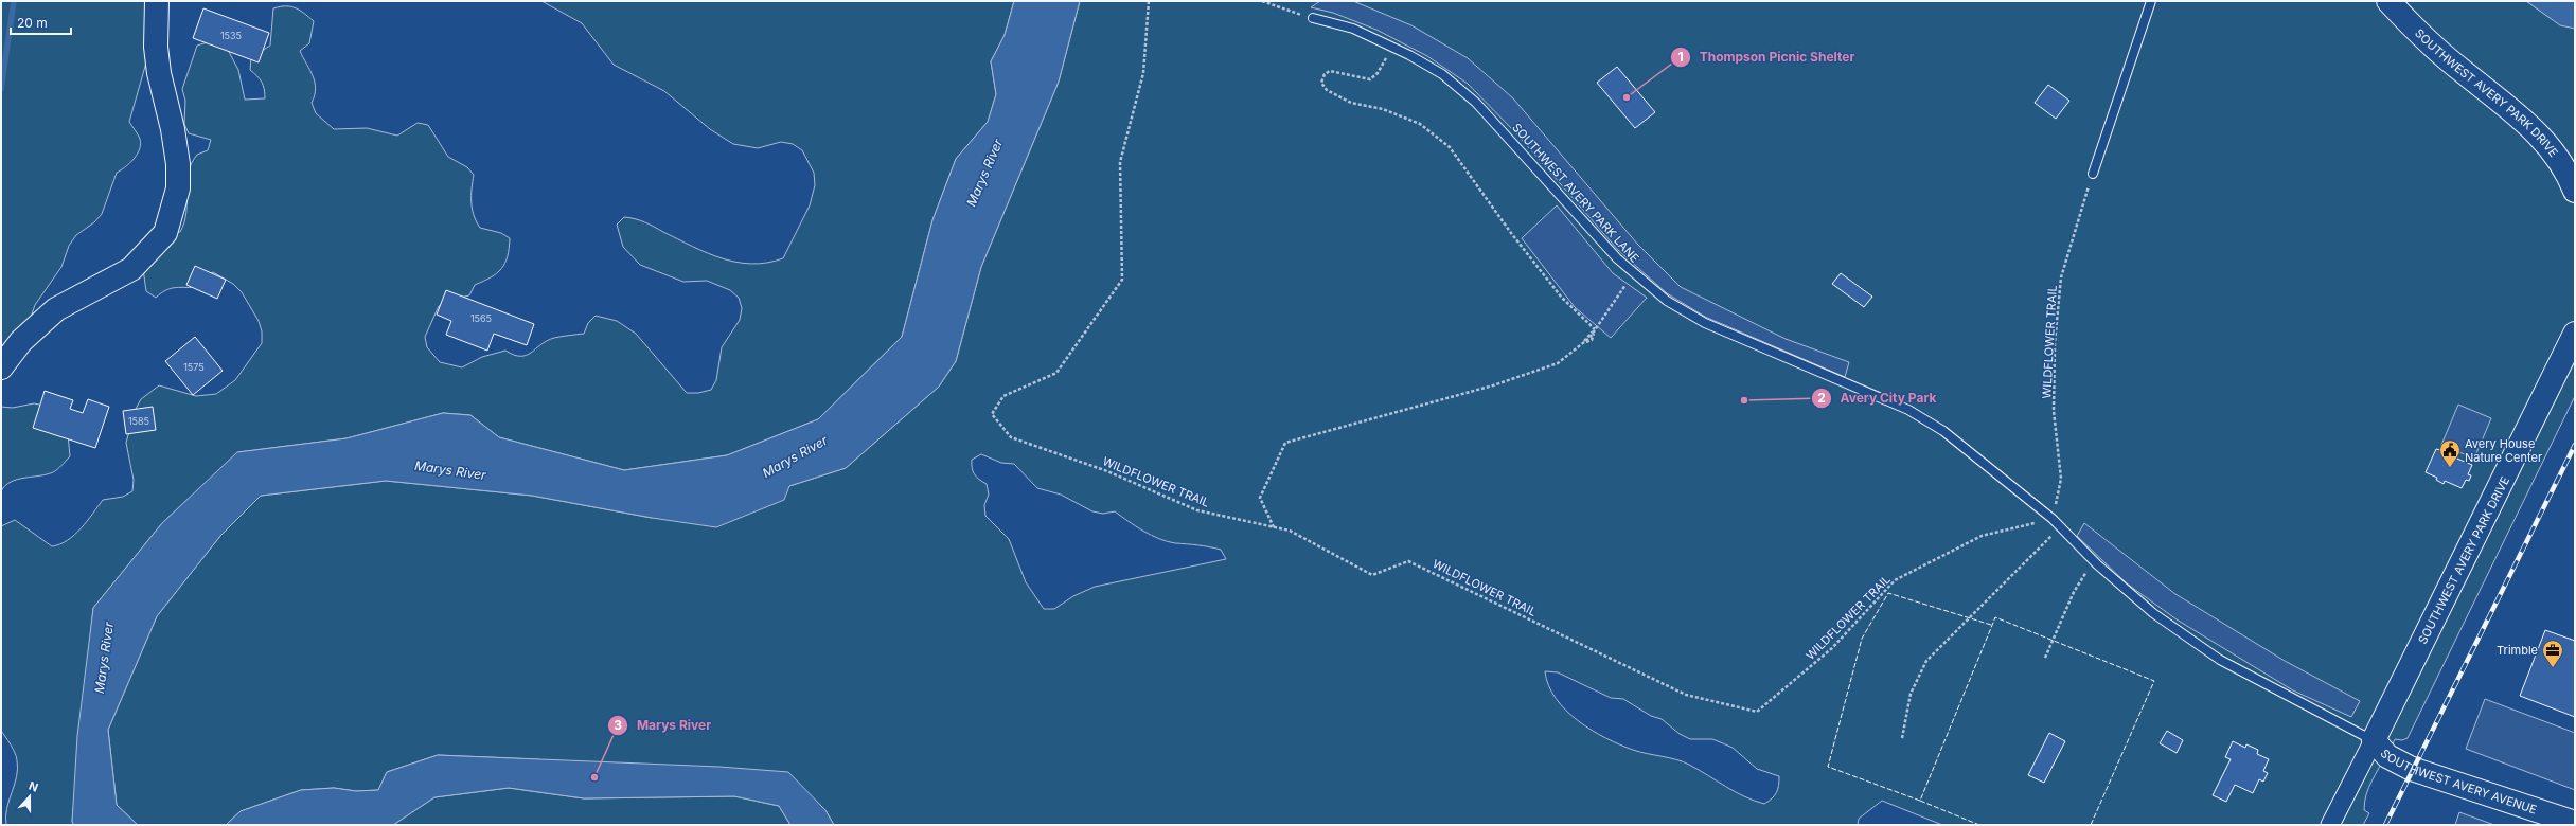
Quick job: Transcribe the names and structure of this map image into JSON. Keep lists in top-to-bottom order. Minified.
{"streets":{"street":["SOUTHWEST AVERY PARK DRIVE","SOUTHWEST AVERY AVENUE"],"lane":["SOUTHWEST AVERY PARK LANE"],"path":["WILDFLOWER TRAIL"]},"crossings":[["SOUTHWEST AVERY PARK DRIVE","SOUTHWEST AVERY PARK LANE"],["SOUTHWEST AVERY PARK DRIVE","SOUTHWEST AVERY AVENUE"],["SOUTHWEST AVERY PARK LANE","WILDFLOWER TRAIL"],["SOUTHWEST AVERY PARK LANE","SOUTHWEST AVERY AVENUE"]],"water":["Marys River"],"places":{"other":["Thompson Picnic Shelter","Avery City Park","Marys River"],"public building":["Avery House Nature Center"],"office":["Trimble"]},"house_numbers":["1535","1565","1575","1585"],"scale_bar":"20 m","north":"top"}
